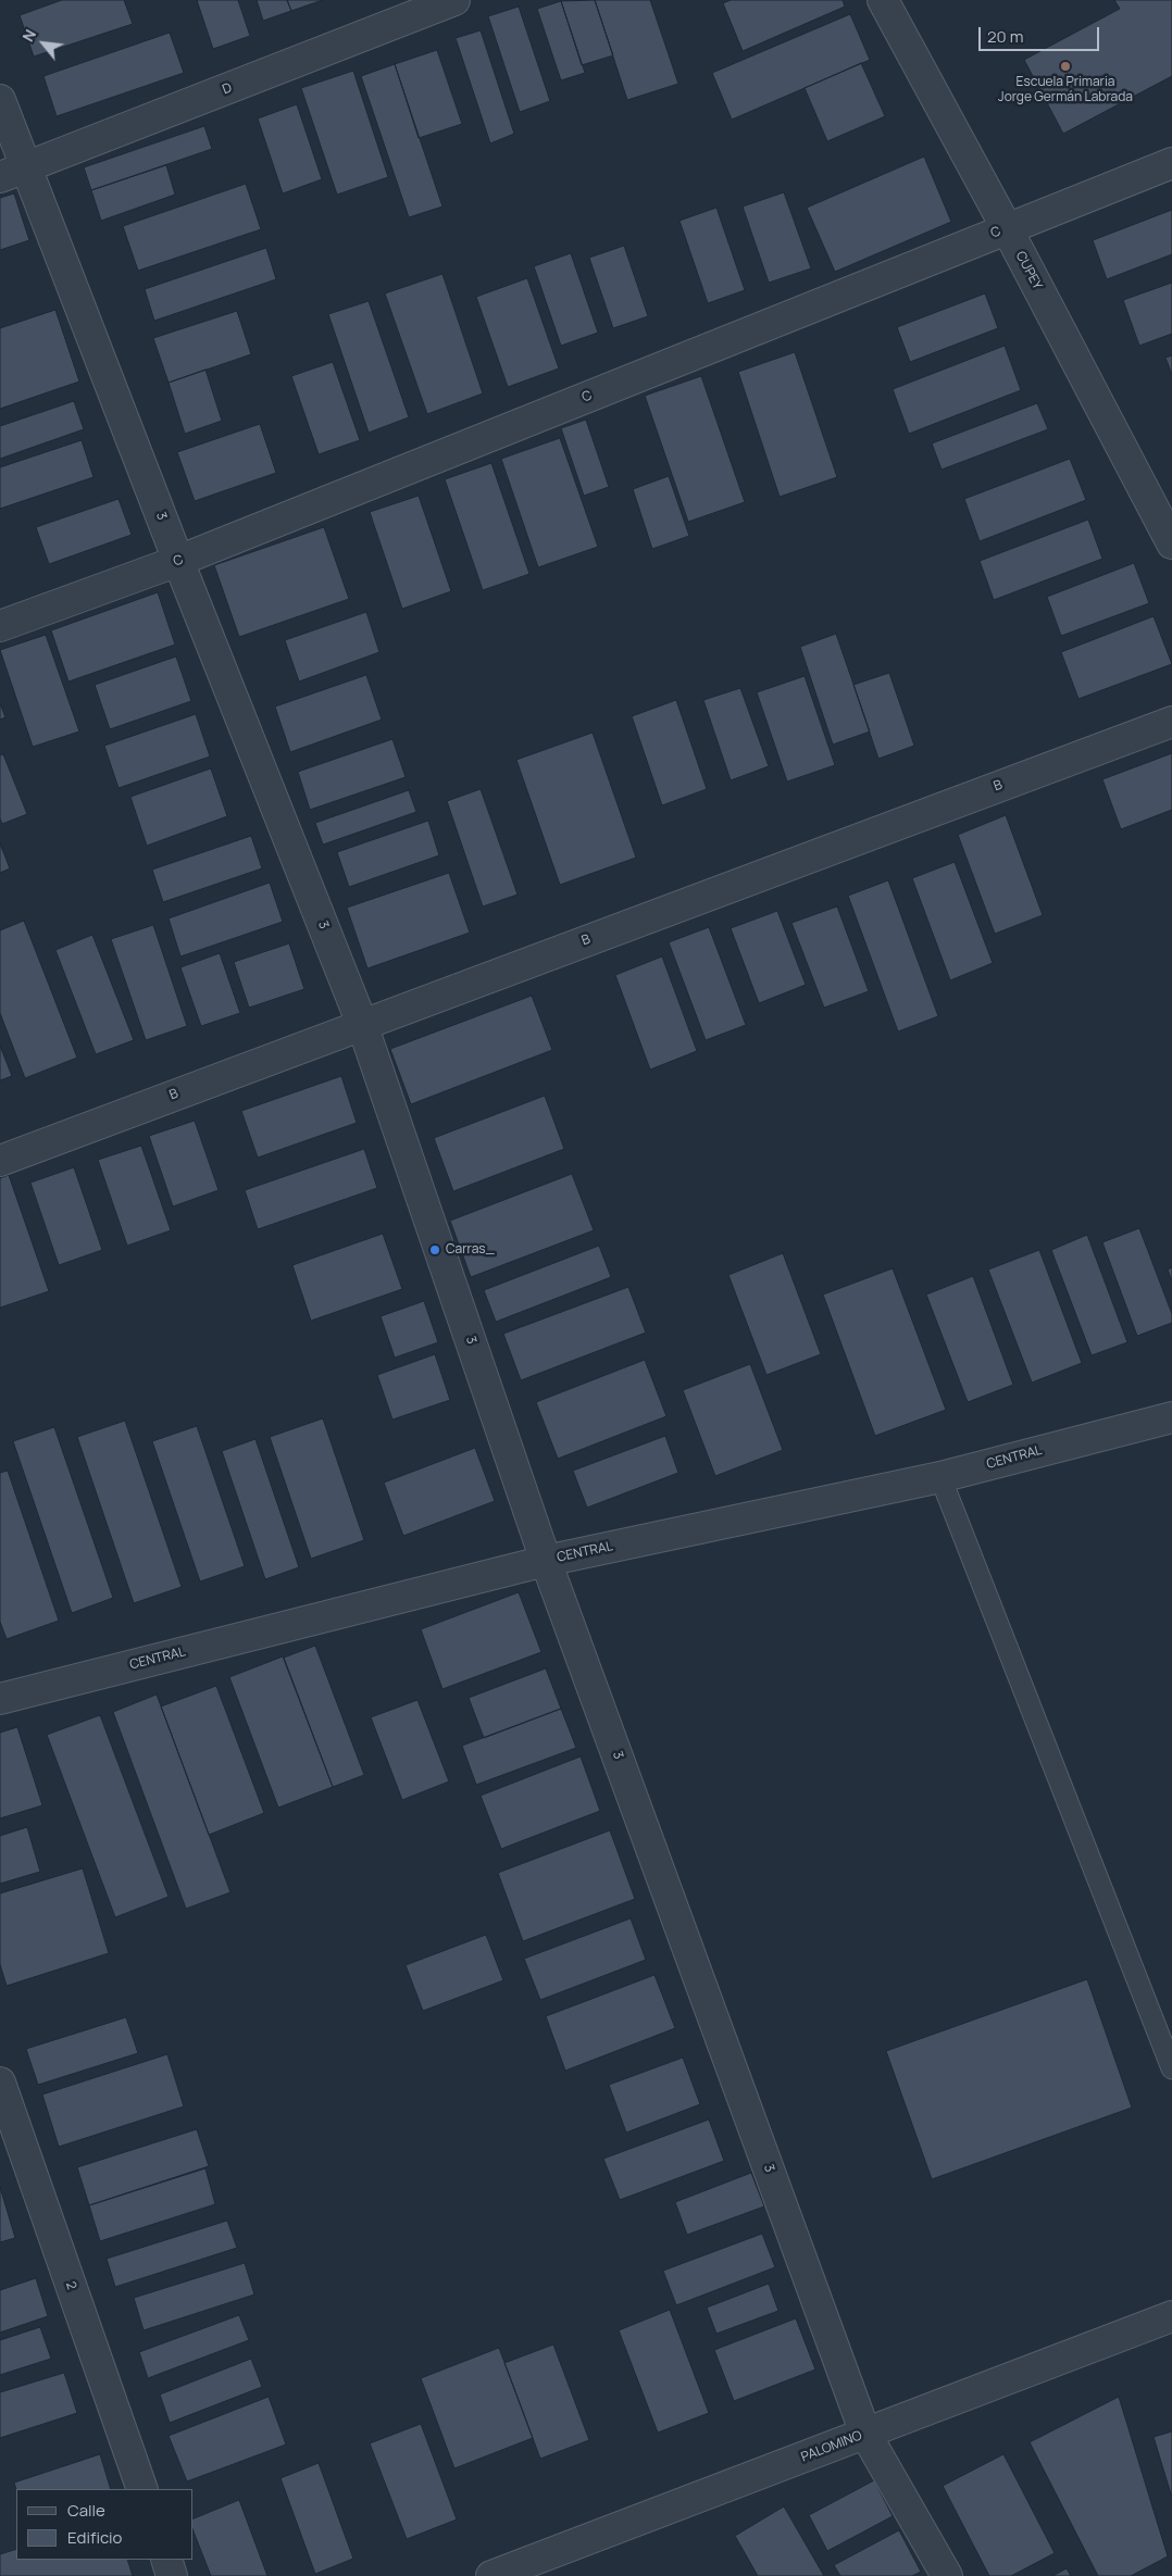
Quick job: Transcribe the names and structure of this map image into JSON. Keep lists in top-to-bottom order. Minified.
{"streets":{"street":["D","C","CUPEY","3","B","CENTRAL","2","PALOMINO"]},"crossings":[["D","3"],["C","CUPEY"],["C","3"],["3","B"],["3","CENTRAL"],["3","PALOMINO"]],"places":["Escuela Primaria Jorge Germán Labrada","Carras_"],"legend":["Calle","Edificio"],"scale_bar":"20 m","north":"top left"}
